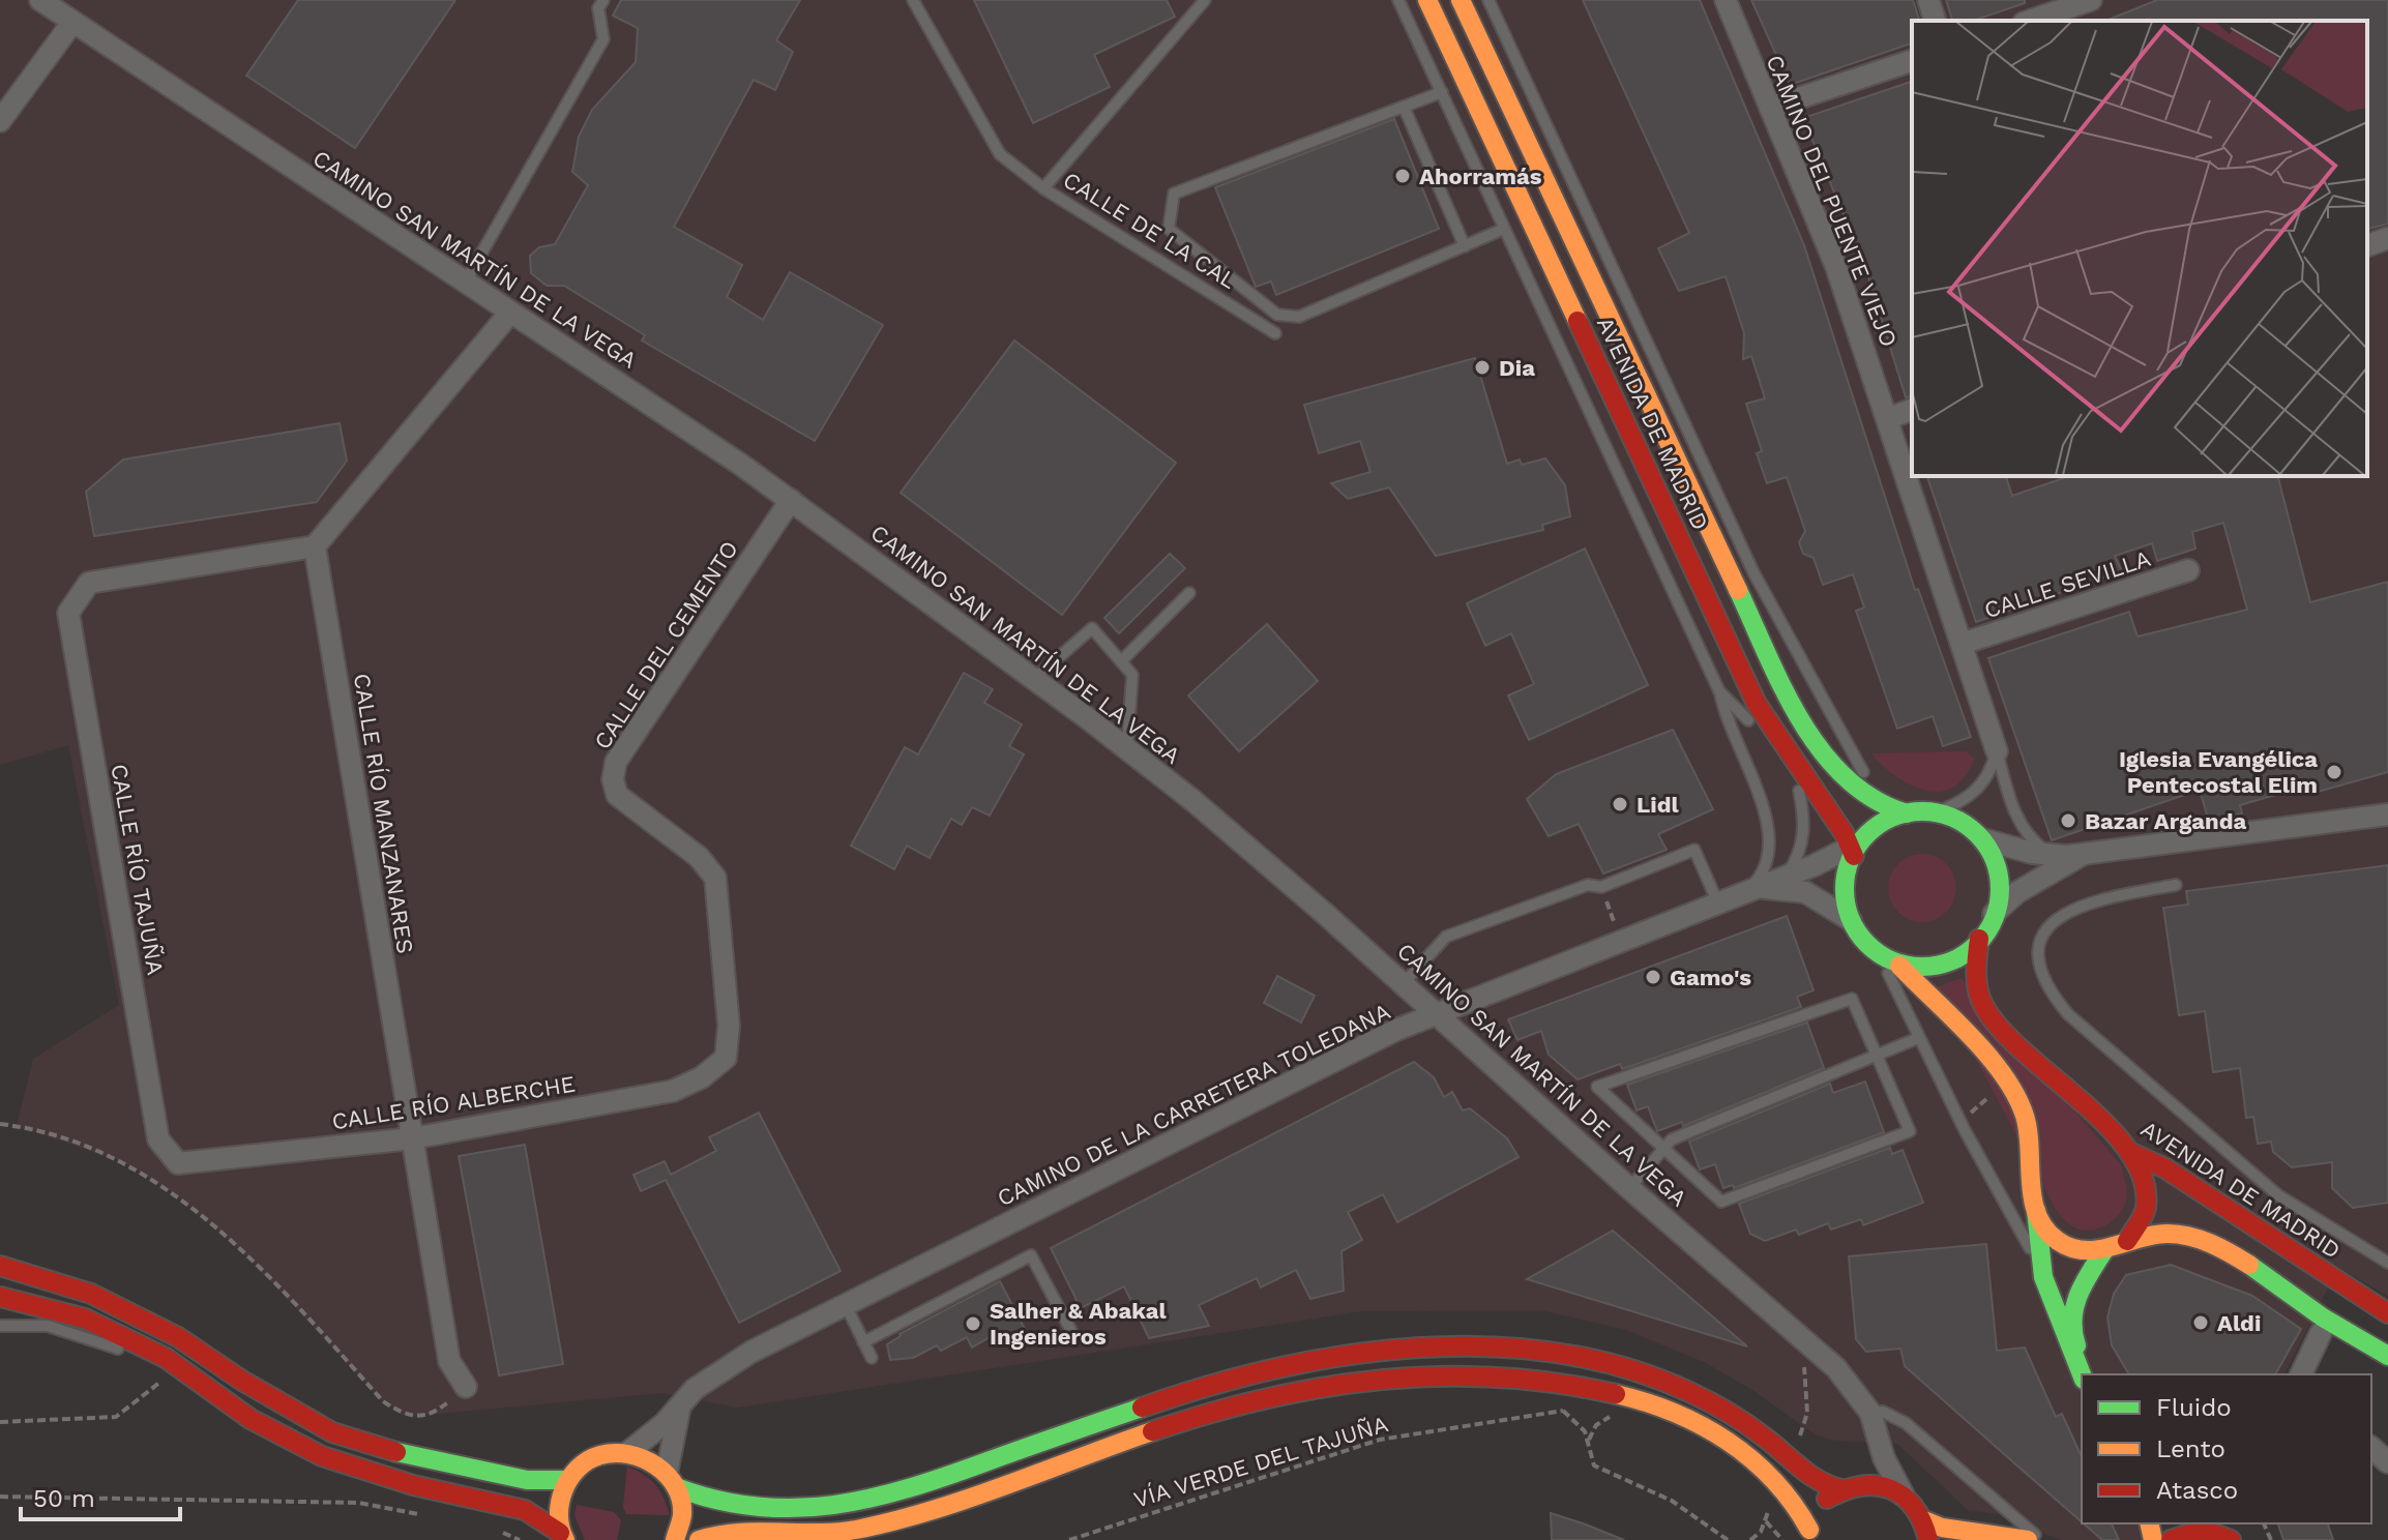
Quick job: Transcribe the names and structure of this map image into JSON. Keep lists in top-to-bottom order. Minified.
{"streets":{"main road":["AVENIDA DE MADRID"],"street":["CAMINO DEL PUENTE VIEJO","CAMINO SAN MARTÍN DE LA VEGA","CALLE SEVILLA","CALLE DEL CEMENTO","CALLE RÍO MANZANARES","CALLE RÍO TAJUÑA","CALLE RÍO ALBERCHE","CAMINO DE LA CARRETERA TOLEDANA"],"lane":["CALLE DE LA CAL"],"path":["VÍA VERDE DEL TAJUÑA"]},"crossings":[["CAMINO DEL PUENTE VIEJO","CALLE SEVILLA"],["CAMINO SAN MARTÍN DE LA VEGA","CALLE DEL CEMENTO"],["CAMINO SAN MARTÍN DE LA VEGA","CAMINO DE LA CARRETERA TOLEDANA"],["AVENIDA DE MADRID","CAMINO DE LA CARRETERA TOLEDANA"],["CALLE DEL CEMENTO","CALLE RÍO ALBERCHE"],["CALLE RÍO MANZANARES","CALLE RÍO TAJUÑA"],["CALLE RÍO MANZANARES","CALLE RÍO ALBERCHE"],["CALLE RÍO TAJUÑA","CALLE RÍO ALBERCHE"]],"places":["Ahorramás","Dia","Iglesia Evangélica Pentecostal Elim","Lidl","Bazar Arganda","Gamo's","Aldi","Salher & Abakal Ingenieros"],"legend":["Fluido","Lento","Atasco"],"scale_bar":"50 m"}
